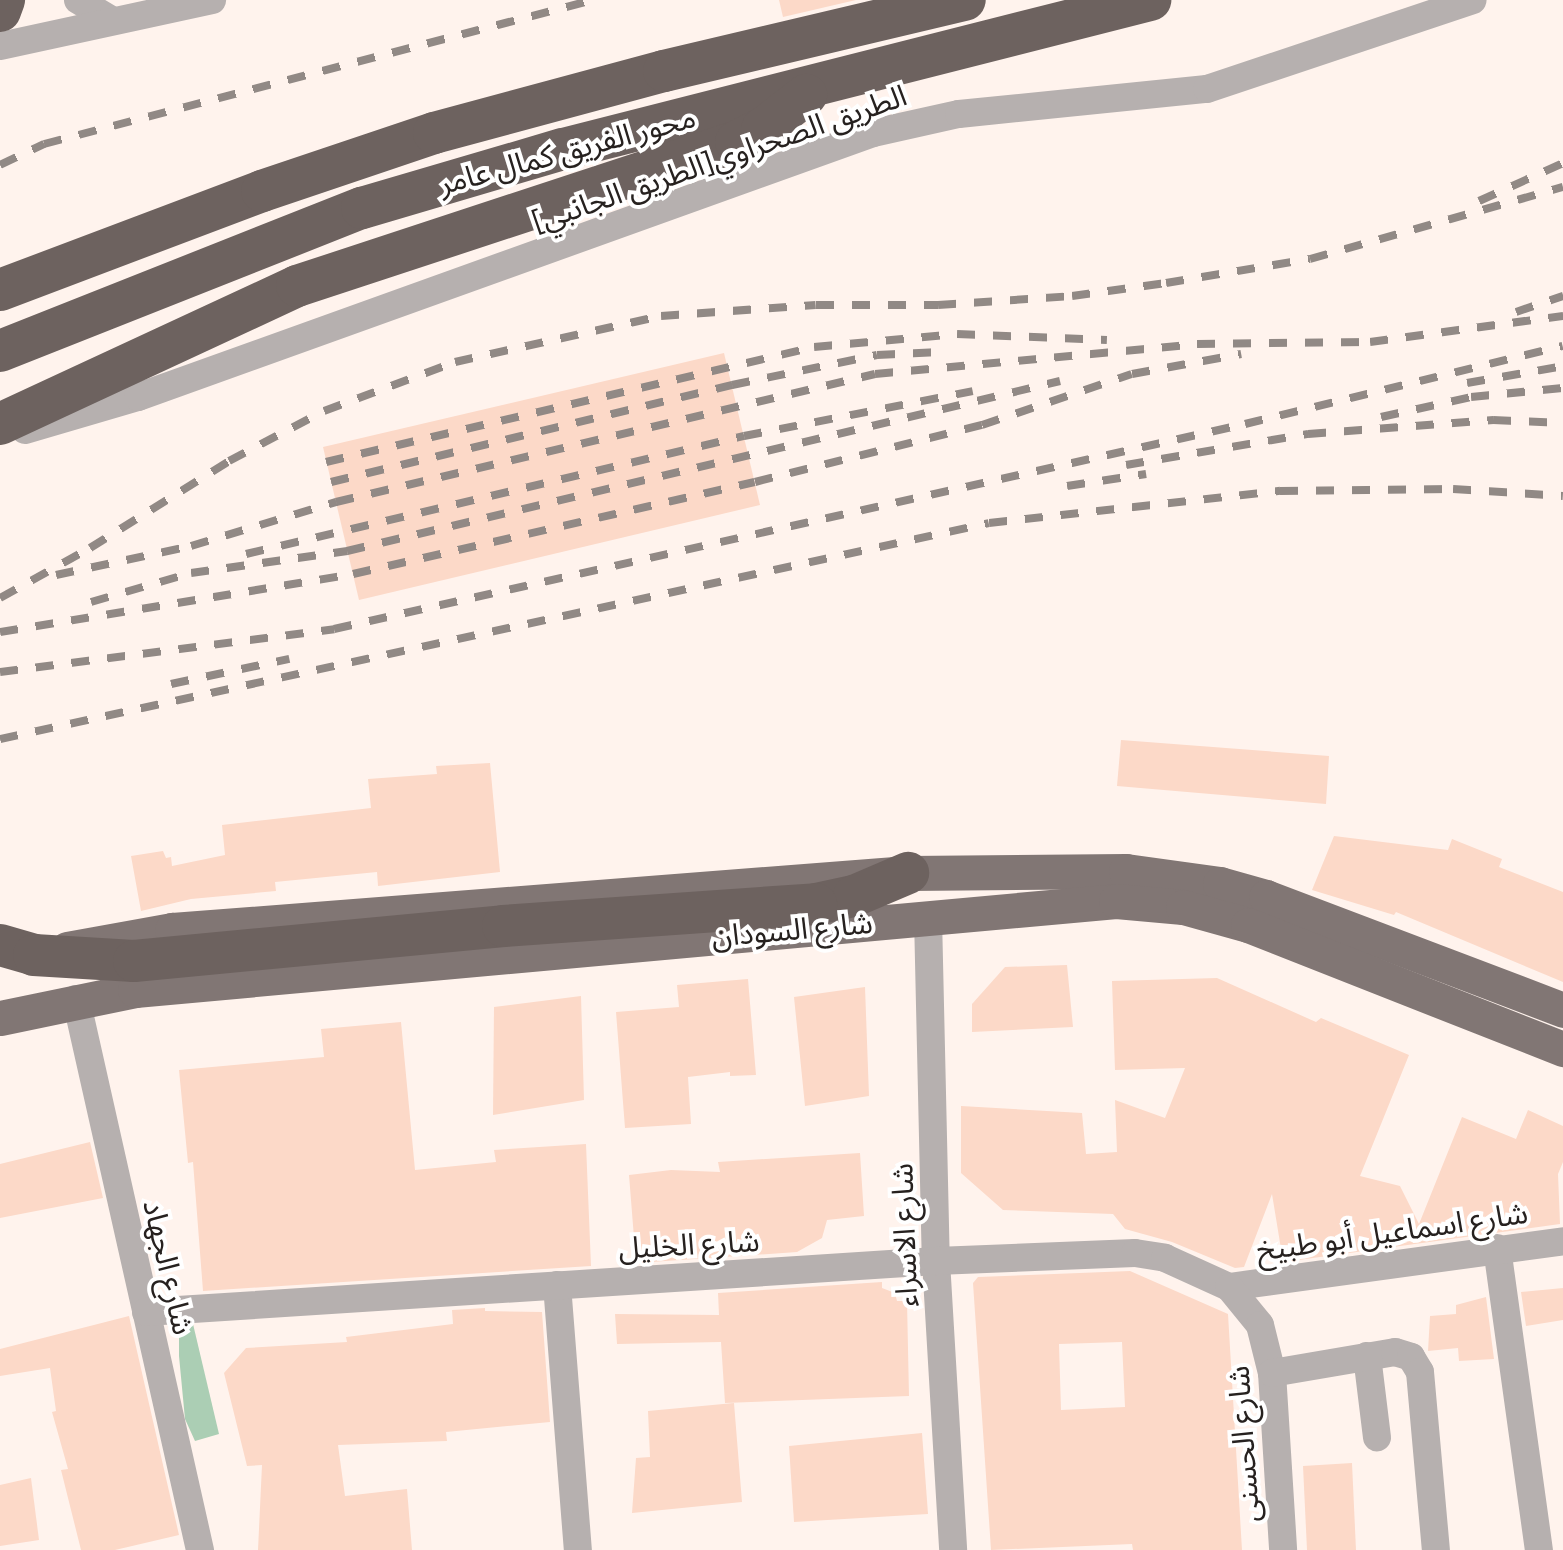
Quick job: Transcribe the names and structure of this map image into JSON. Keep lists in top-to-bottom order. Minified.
{"streets":{"highway":["محور الفريق كمال عامر"],"main road":["شارع السودان"],"street":["الطريق الصحراوي[الطريق الجانبي]","شارع اسماعيل أبو طبيخ","شارع الاسراء","شارع الخليل","شارع الجهاد","شارع الحسنى"]},"crossings":[["شارع السودان","شارع الاسراء"],["شارع السودان","شارع الجهاد"],["شارع اسماعيل أبو طبيخ","شارع الخليل"],["شارع اسماعيل أبو طبيخ","شارع الحسنى"],["شارع الاسراء","شارع الخليل"],["شارع الخليل","شارع الجهاد"],["شارع الخليل","شارع الحسنى"]]}
